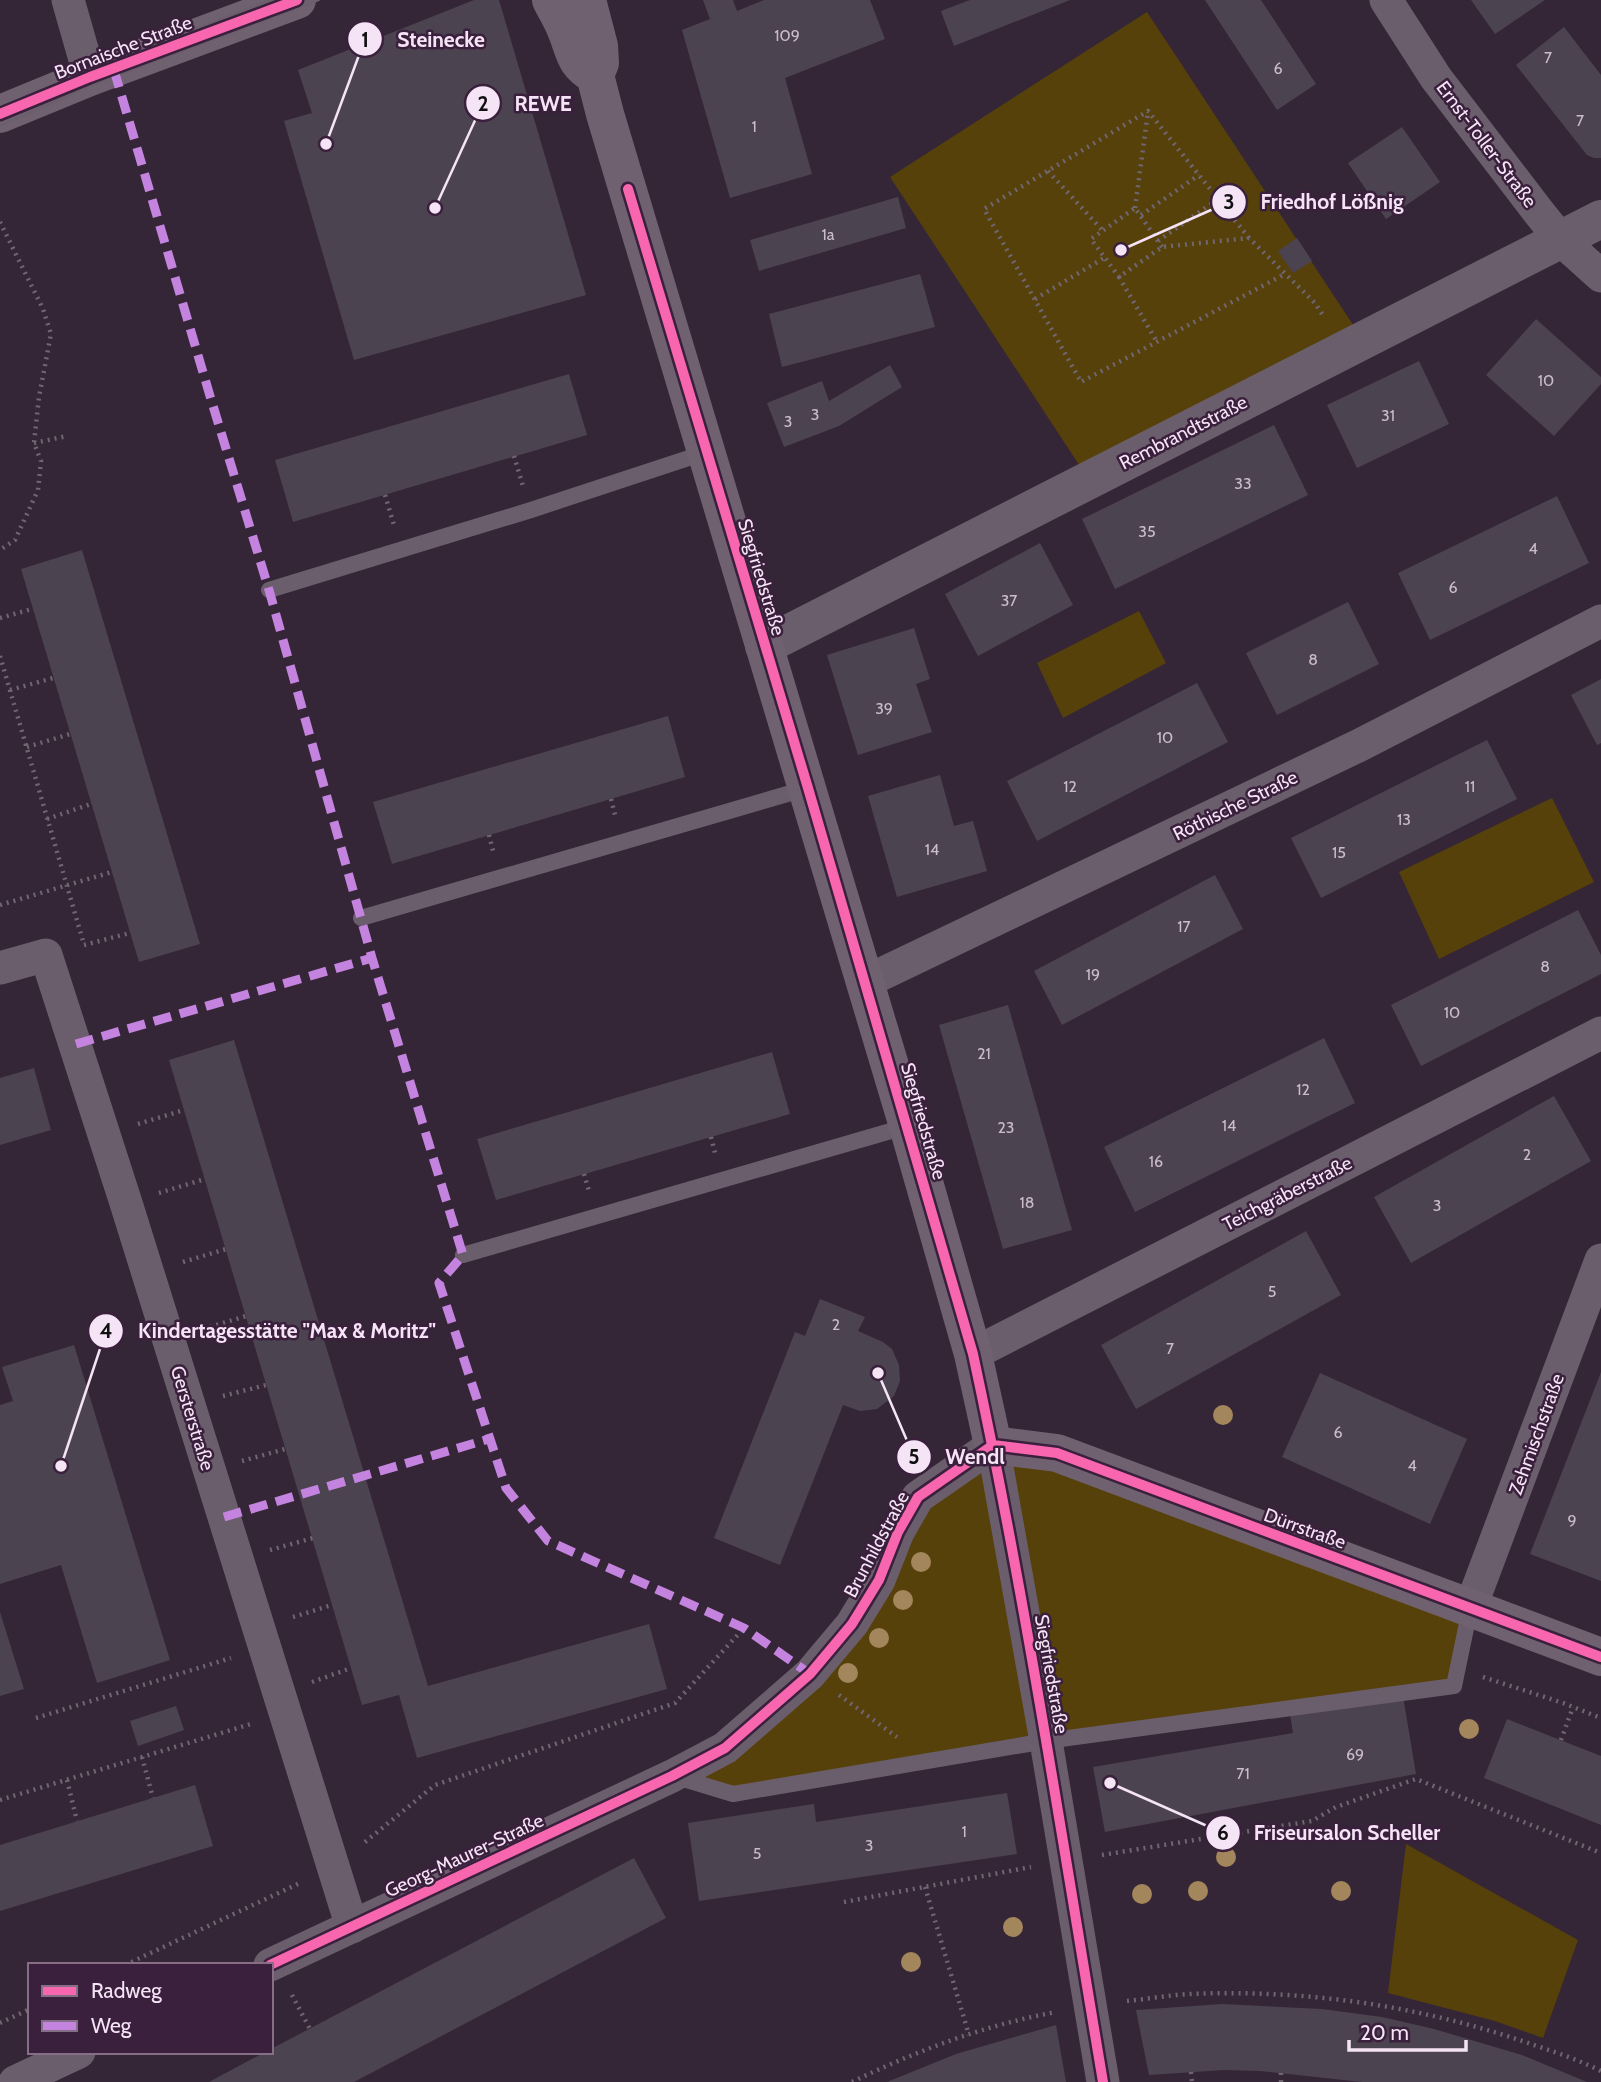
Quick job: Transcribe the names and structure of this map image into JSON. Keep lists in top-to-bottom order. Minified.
{"streets":{"main road":["Bornaische Straße","Siegfriedstraße","Dürrstraße"],"street":["Ernst-Toller-Straße","Rembrandtstraße","Röthische Straße","Teichgräberstraße","Gersterstraße","Zehmischstraße","Brunhildstraße","Georg-Maurer-Straße"]},"crossings":[["Ernst-Toller-Straße","Rembrandtstraße"],["Rembrandtstraße","Siegfriedstraße"],["Siegfriedstraße","Röthische Straße"],["Siegfriedstraße","Teichgräberstraße"],["Siegfriedstraße","Dürrstraße"],["Siegfriedstraße","Brunhildstraße"],["Gersterstraße","Georg-Maurer-Straße"],["Zehmischstraße","Dürrstraße"],["Dürrstraße","Brunhildstraße"],["Brunhildstraße","Georg-Maurer-Straße"]],"places":["Steinecke","REWE","Friedhof Lößnig","Wendl","Kindertagesstätte \"Max & Moritz\"","Friseursalon Scheller"],"house_numbers":["109","7","6","7","1","1a","10","3","31","3","33","35","4","6","37","8","39","10","12","11","13","14","15","17","8","19","10","21","12","14","23","2","16","18","3","5","2","7","6","4","9","69","71","1","3","5"],"legend":["Radweg","Weg"],"scale_bar":"20 m"}
